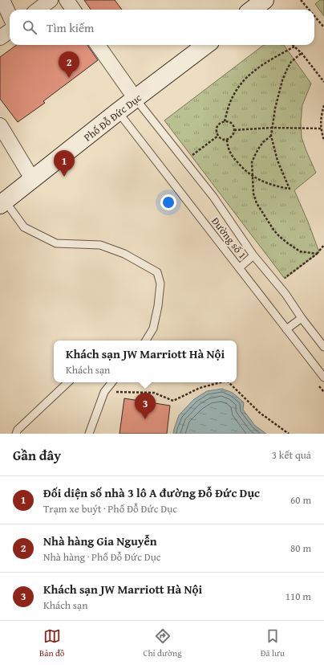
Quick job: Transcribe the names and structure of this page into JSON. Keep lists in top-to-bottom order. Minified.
{"streets":{"street":["Phố Đỗ Đức Dục"],"lane":["Đường số 1"]},"crossings":[["Phố Đỗ Đức Dục","Đường số 1"]],"page":{"search":"Tìm kiếm","pins":["2","1","3"],"popup":["Khách sạn JW Marriott Hà Nội","Khách sạn"],"heading":["Gần đây","3 kết quả"],"list":[{"mark":"1","name":"Đối diện số nhà 3 lô A đường Đỗ Đức Dục","note":"Trạm xe buýt · Phố Đỗ Đức Dục","value":"60 m"},{"mark":"2","name":"Nhà hàng Gia Nguyễn","note":"Nhà hàng · Phố Đỗ Đức Dục","value":"80 m"},{"mark":"3","name":"Khách sạn JW Marriott Hà Nội","note":"Khách sạn","value":"110 m"}],"nav":["Bản đồ","Chỉ đường","Đã lưu"]}}
